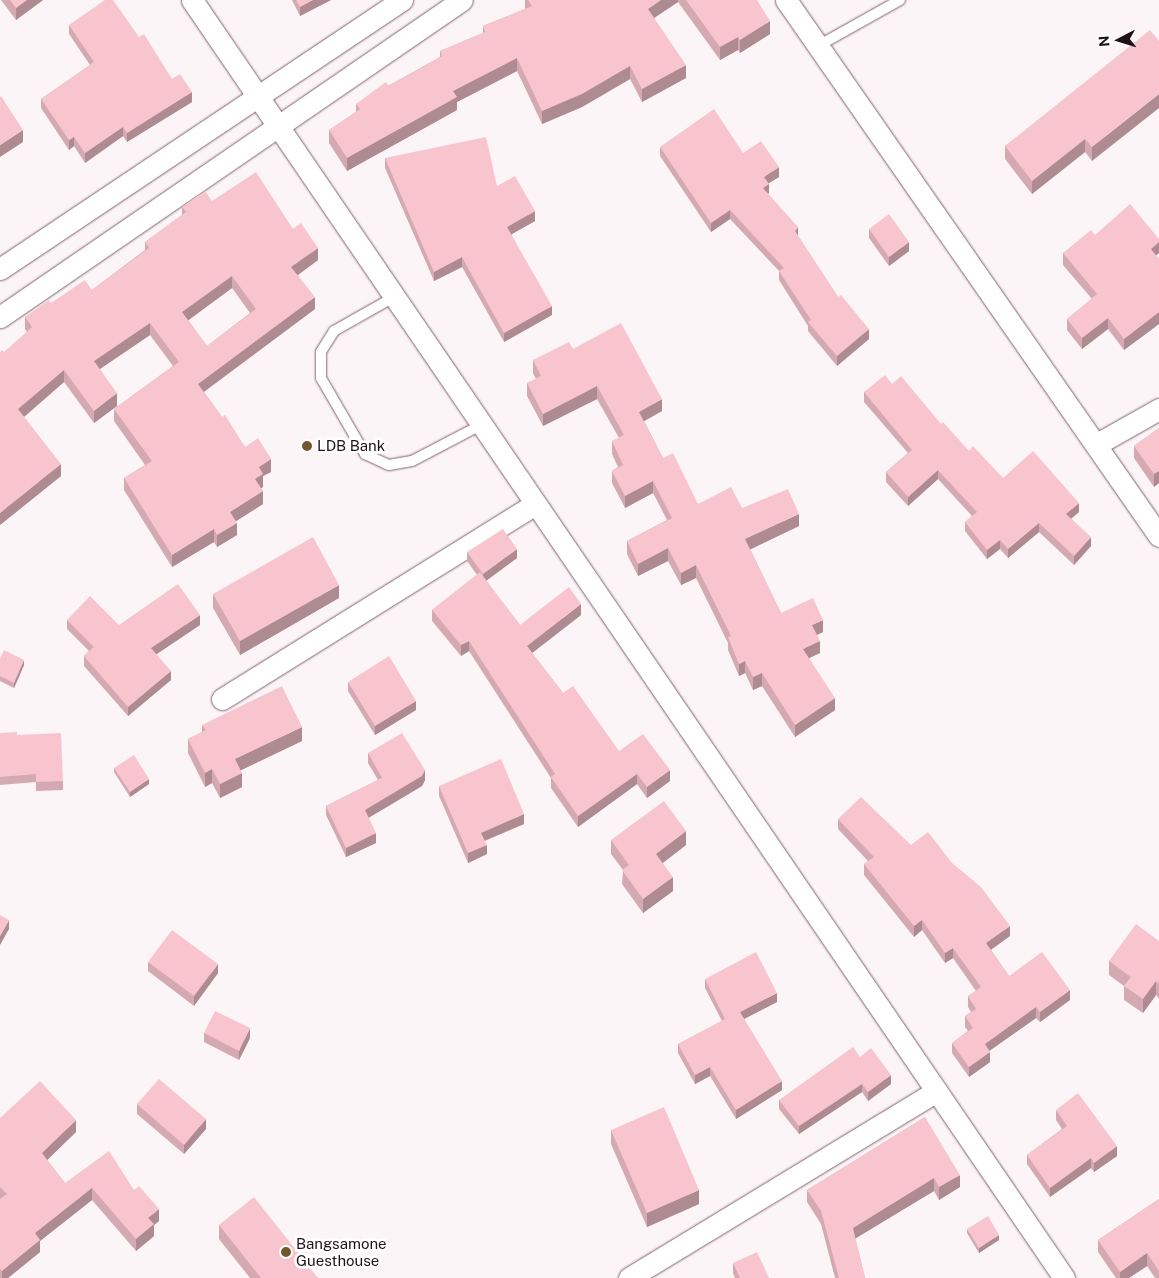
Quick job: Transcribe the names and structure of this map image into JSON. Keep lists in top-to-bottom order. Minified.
{"places":["LDB Bank","Bangsamone Guesthouse"],"north":"left"}
